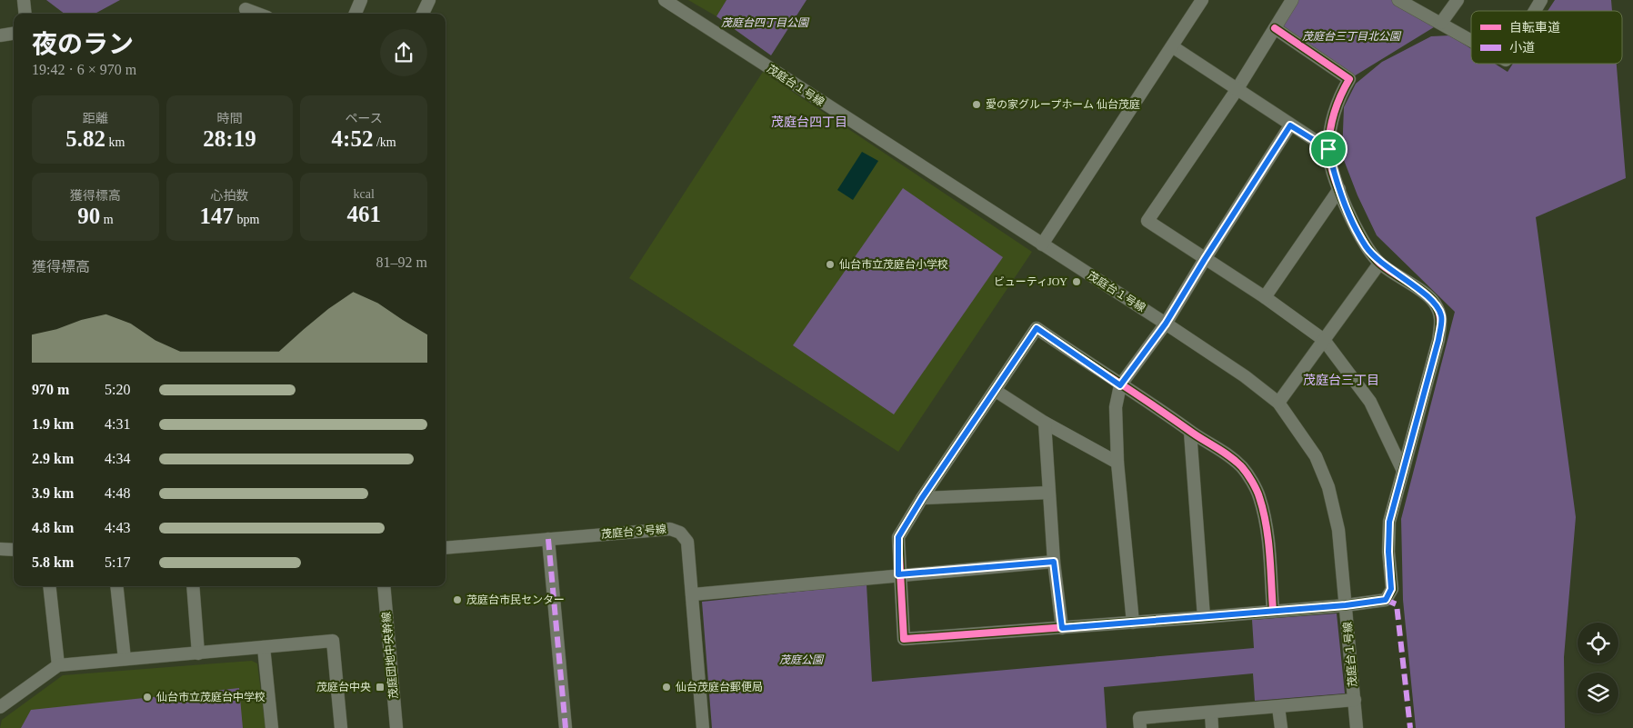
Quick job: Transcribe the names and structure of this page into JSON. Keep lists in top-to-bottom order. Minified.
{"streets":{"street":["茂庭台１号線","茂庭台３号線","茂庭団地中央幹線"]},"districts":["茂庭台四丁目","茂庭台三丁目"],"parks":["茂庭台四丁目公園","茂庭台三丁目北公園","茂庭公園"],"places":{"other":["愛の家グループホーム 仙台茂庭","仙台市立茂庭台小学校","ビューティJOY","茂庭台市民センター","仙台茂庭台郵便局","仙台市立茂庭台中学校"],"transit":["茂庭台中央"]},"legend":["自転車道","小道"],"page":{"heading":["夜のラン","19:42 · 6 × 970 m"],"stats":[["距離","5.82 km"],["時間","28:19"],["ペース","4:52 /km"],["獲得標高","90 m"],["心拍数","147 bpm"],["kcal","461"]],"chart":["獲得標高","81–92 m"],"list":[{"name":"970 m","note":"5:20"},{"name":"1.9 km","note":"4:31"},{"name":"2.9 km","note":"4:34"},{"name":"3.9 km","note":"4:48"},{"name":"4.8 km","note":"4:43"},{"name":"5.8 km","note":"5:17"}]}}
